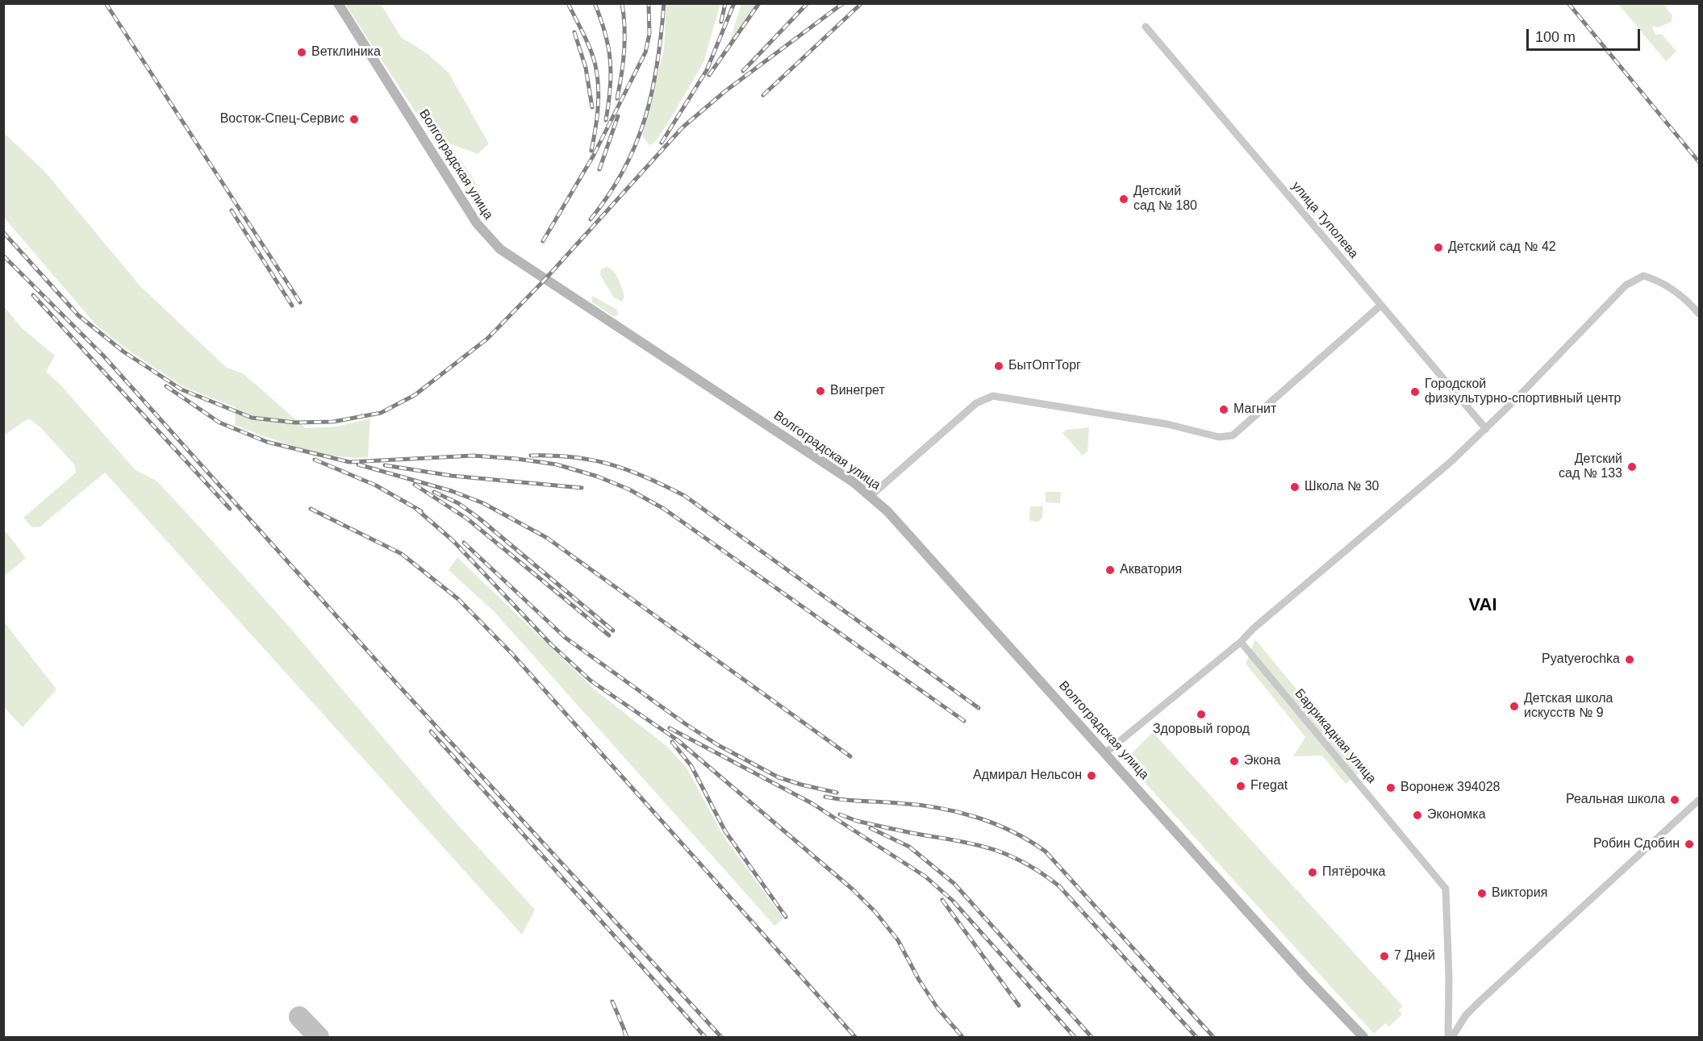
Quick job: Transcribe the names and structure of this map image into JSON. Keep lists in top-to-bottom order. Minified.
{"streets":{"main road":["Волгоградская улица"],"street":["улица Туполева","Баррикадная улица"]},"districts":["VAI"],"places":["Ветклиника","Восток-Спец-Сервис","Детский сад № 180","Детский сад № 42","БытОптТорг","Винегрет","Городской физкультурно-спортивный центр","Магнит","Детский сад № 133","Школа № 30","Акватория","Pyatyerochka","Детская школа искусств № 9","Здоровый город","Экона","Адмирал Нельсон","Fregat","Воронеж 394028","Реальная школа","Экономка","Робин Сдобин","Пятёрочка","Виктория","7 Дней"],"scale_bar":"100 m"}
